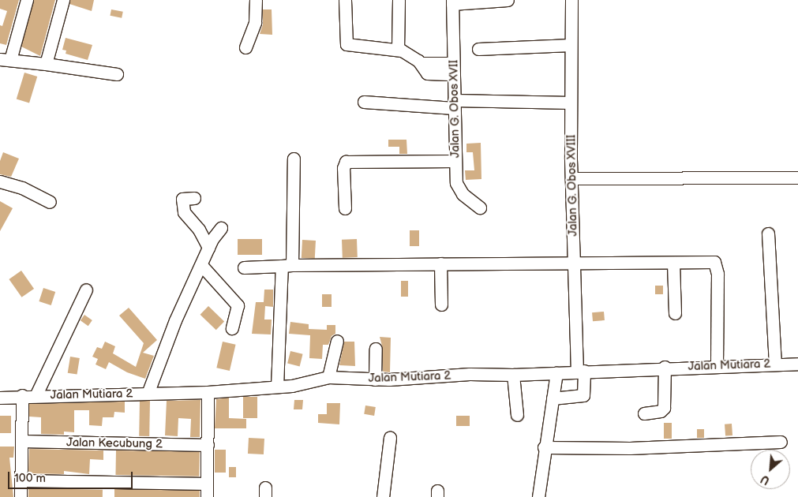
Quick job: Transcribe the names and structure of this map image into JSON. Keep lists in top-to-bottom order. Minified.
{"streets":{"street":["Jalan G. Obos XVII","Jalan G. Obos XVIII","Jalan Mutiara 2","Jalan Kecubung 2"]},"crossings":[["Jalan G. Obos XVIII","Jalan Mutiara 2"]],"scale_bar":"100 m","north":"bottom left"}
